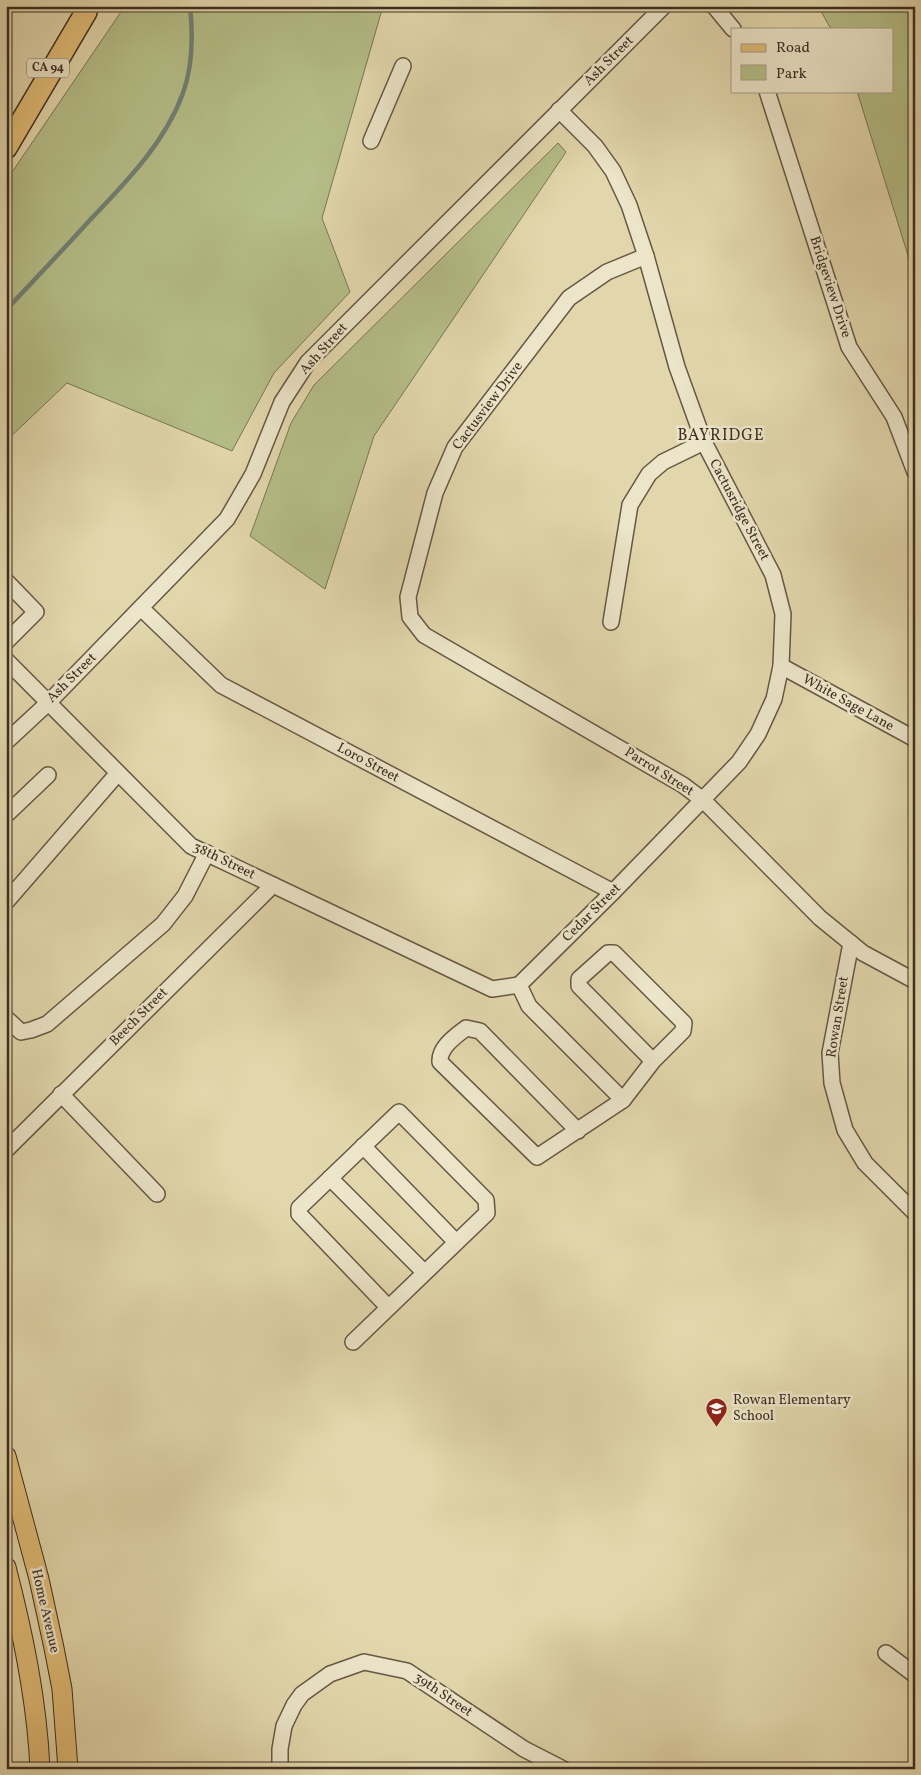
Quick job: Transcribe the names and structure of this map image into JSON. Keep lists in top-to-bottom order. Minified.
{"streets":{"highway":["CA 94"],"main road":["Home Avenue"],"street":["Ash Street","Bridgeview Drive","Cactusview Drive","Cactusridge Street","White Sage Lane","Loro Street","Parrot Street","38th Street","Cedar Street","Beech Street","Rowan Street","39th Street"]},"crossings":[["Ash Street","Cactusridge Street"],["Ash Street","Loro Street"],["Ash Street","38th Street"],["Cactusview Drive","Cactusridge Street"],["Cactusview Drive","Parrot Street"],["Cactusridge Street","White Sage Lane"],["Cactusridge Street","Parrot Street"],["Cactusridge Street","Cedar Street"],["Loro Street","Cedar Street"],["Parrot Street","Cedar Street"],["Parrot Street","Rowan Street"],["38th Street","Cedar Street"],["38th Street","Beech Street"]],"districts":["BAYRIDGE"],"places":{"school or university":["Rowan Elementary School"]},"legend":["Road","Park"]}
